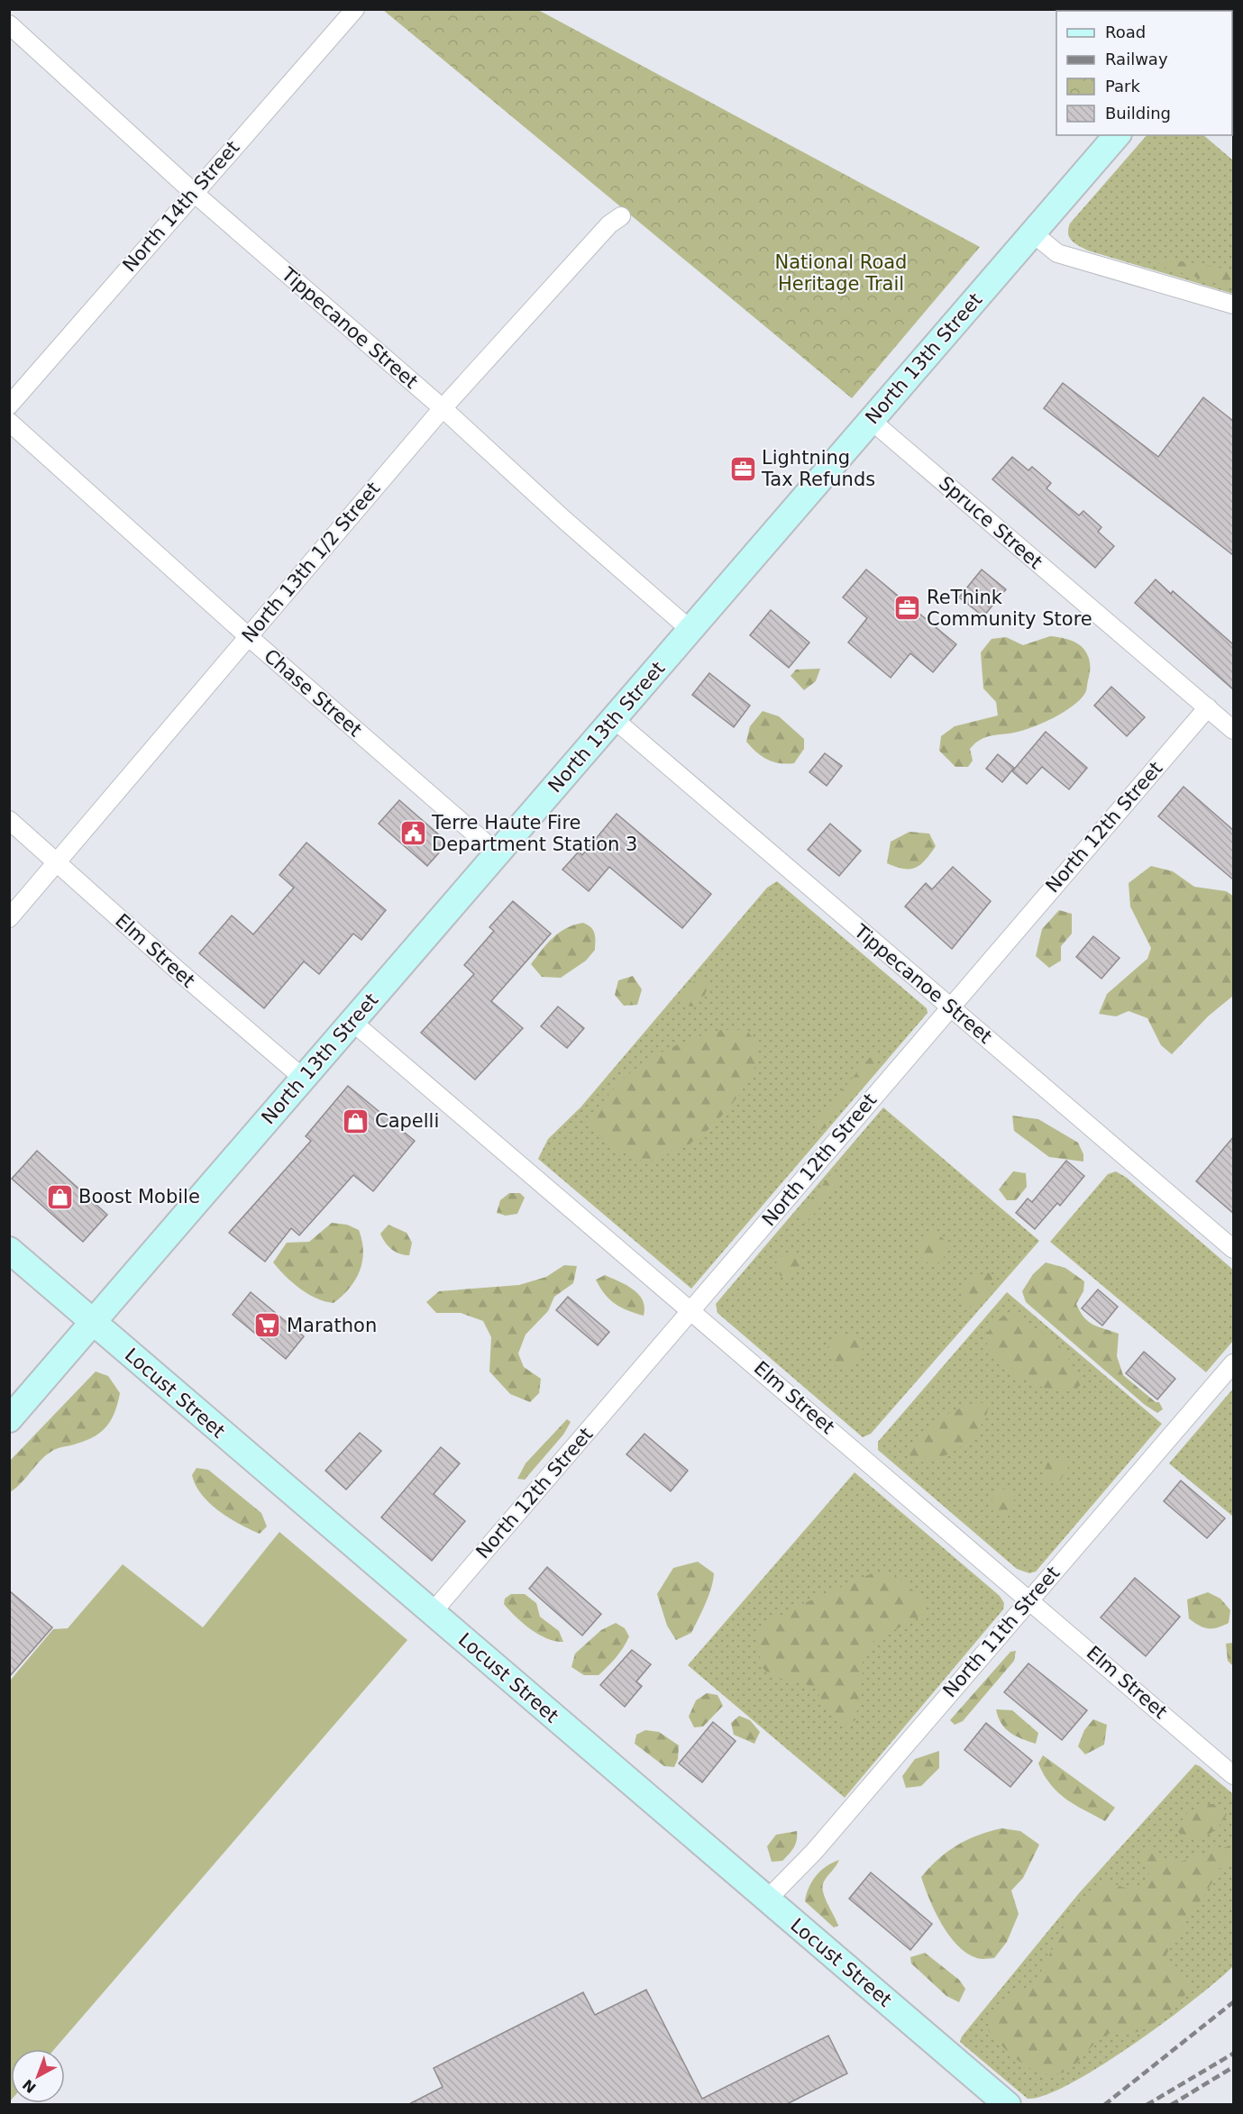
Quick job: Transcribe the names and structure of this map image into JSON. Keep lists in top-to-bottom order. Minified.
{"streets":{"main road":["North 13th Street","Locust Street"],"street":["North 14th Street","Tippecanoe Street","Spruce Street","North 13th 1/2 Street","Chase Street","North 12th Street","Elm Street","North 11th Street"]},"crossings":[["North 14th Street","Tippecanoe Street"],["Tippecanoe Street","North 13th Street"],["Tippecanoe Street","North 13th 1/2 Street"],["Tippecanoe Street","North 12th Street"],["North 13th Street","Spruce Street"],["North 13th Street","Chase Street"],["North 13th Street","Elm Street"],["North 13th Street","Locust Street"],["Spruce Street","North 12th Street"],["North 13th 1/2 Street","Chase Street"],["North 13th 1/2 Street","Elm Street"],["North 12th Street","Elm Street"],["North 12th Street","Locust Street"],["Elm Street","North 11th Street"],["Locust Street","North 11th Street"]],"parks":["National Road Heritage Trail"],"places":{"office":["Lightning Tax Refunds","ReThink Community Store"],"public building":["Terre Haute Fire Department Station 3"],"shop":["Capelli","Boost Mobile"],"supermarket":["Marathon"]},"legend":["Road","Railway","Park","Building"],"north":"bottom left"}
